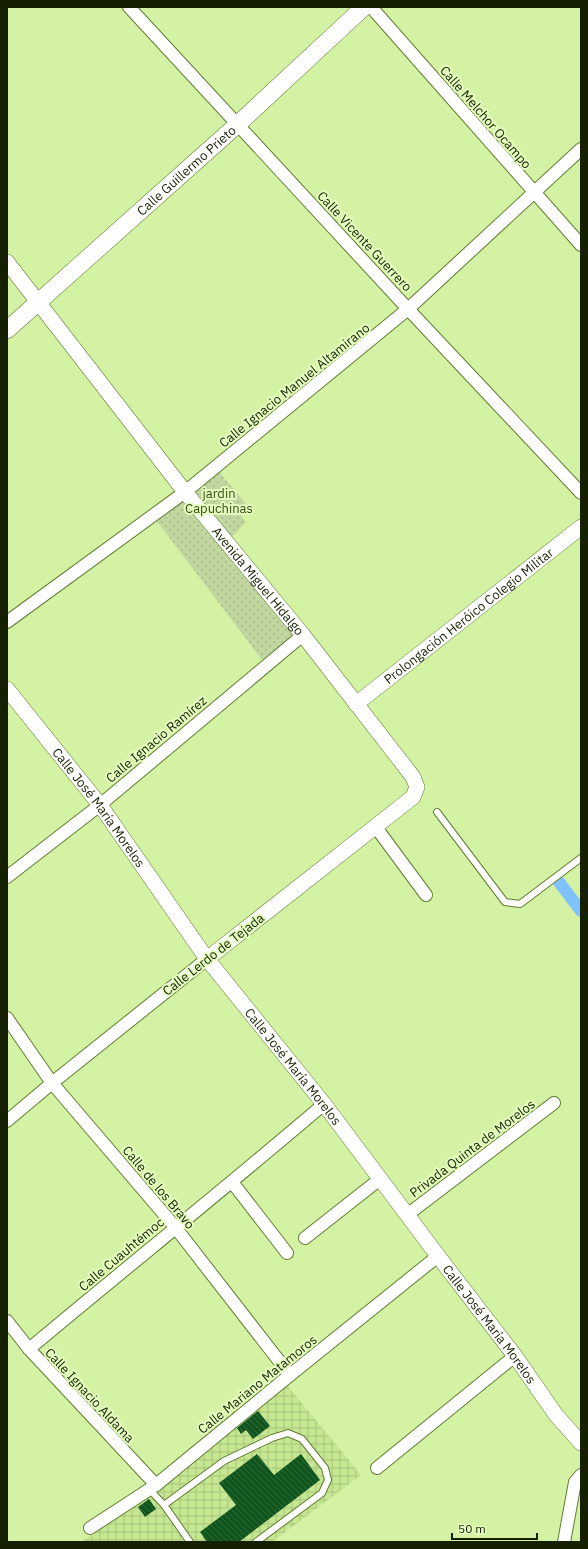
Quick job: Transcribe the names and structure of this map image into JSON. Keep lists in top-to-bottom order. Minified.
{"streets":{"main road":["Calle Guillermo Prieto"],"street":["Calle Melchor Ocampo","Calle Vicente Guerrero","Calle Ignacio Manuel Altamirano","Avenida Miguel Hidalgo","Prolongación Heróico Colegio Militar","Calle Ignacio Ramírez","Calle José María Morelos","Calle Lerdo de Tejada","Privada Quinta de Morelos","Calle de los Bravo","Calle Cuauhtémoc","Calle Mariano Matamoros","Calle Ignacio Aldama"]},"crossings":[["Calle Melchor Ocampo","Calle Ignacio Manuel Altamirano"],["Calle Guillermo Prieto","Calle Vicente Guerrero"],["Calle Guillermo Prieto","Avenida Miguel Hidalgo"],["Calle Vicente Guerrero","Calle Ignacio Manuel Altamirano"],["Calle Ignacio Manuel Altamirano","Avenida Miguel Hidalgo"],["Avenida Miguel Hidalgo","Prolongación Heróico Colegio Militar"],["Avenida Miguel Hidalgo","Calle Ignacio Ramírez"],["Avenida Miguel Hidalgo","Calle Lerdo de Tejada"],["Calle Ignacio Ramírez","Calle José María Morelos"],["Calle José María Morelos","Calle Lerdo de Tejada"],["Calle José María Morelos","Privada Quinta de Morelos"],["Calle José María Morelos","Calle Cuauhtémoc"],["Calle José María Morelos","Calle Mariano Matamoros"],["Calle Lerdo de Tejada","Calle de los Bravo"],["Calle de los Bravo","Calle Cuauhtémoc"],["Calle de los Bravo","Calle Mariano Matamoros"],["Calle Cuauhtémoc","Calle Ignacio Aldama"],["Calle Mariano Matamoros","Calle Ignacio Aldama"]],"parks":["jardin Capuchinas"],"scale_bar":"50 m"}
